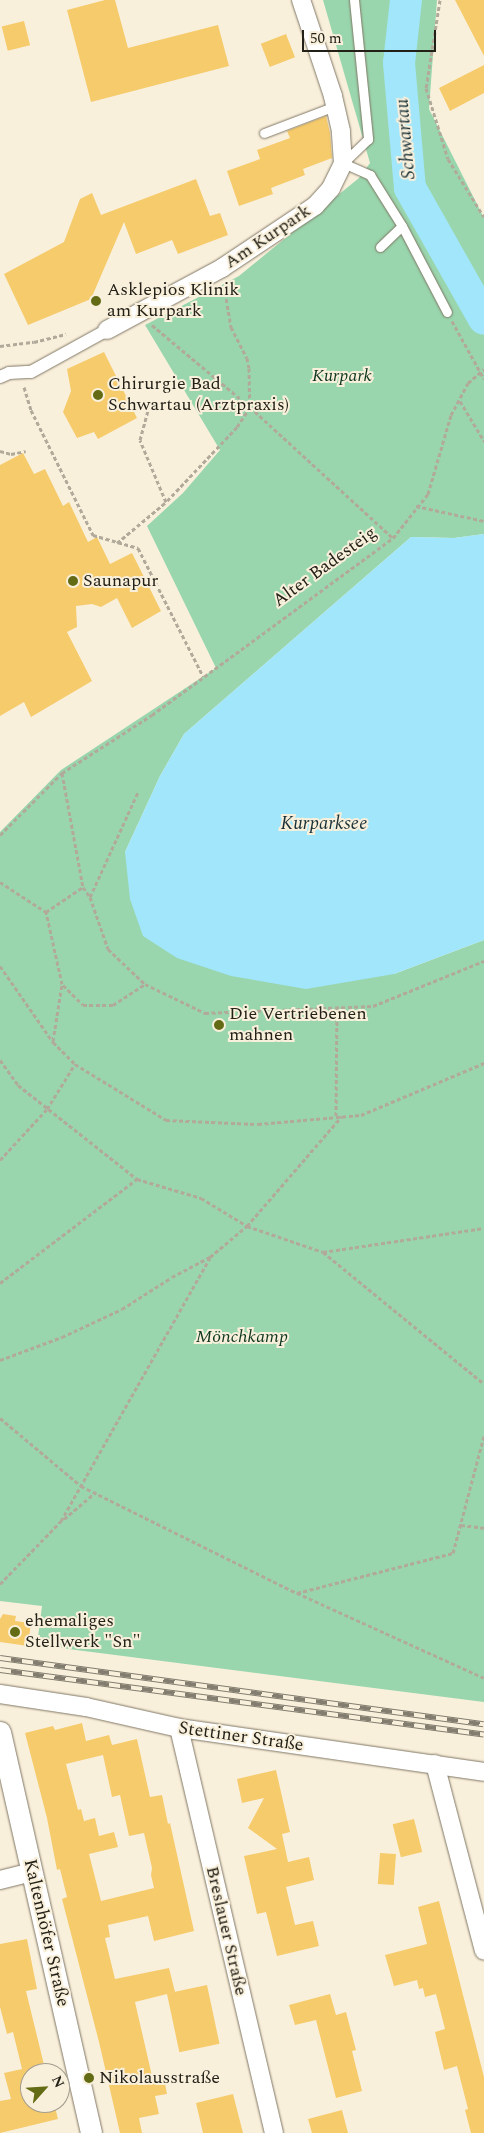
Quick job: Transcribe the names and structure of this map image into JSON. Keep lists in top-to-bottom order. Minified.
{"streets":{"street":["Am Kurpark","Stettiner Straße","Breslauer Straße","Kaltenhöfer Straße"],"path":["Alter Badesteig"]},"crossings":[["Stettiner Straße","Breslauer Straße"]],"water":["Schwartau","Kurparksee"],"parks":["Kurpark","Mönchkamp"],"places":["Asklepios Klinik am Kurpark","Chirurgie Bad Schwartau (Arztpraxis)","Saunapur","Die Vertriebenen mahnen","ehemaliges Stellwerk \"Sn\"","Nikolausstraße"],"scale_bar":"50 m","north":"top right"}
